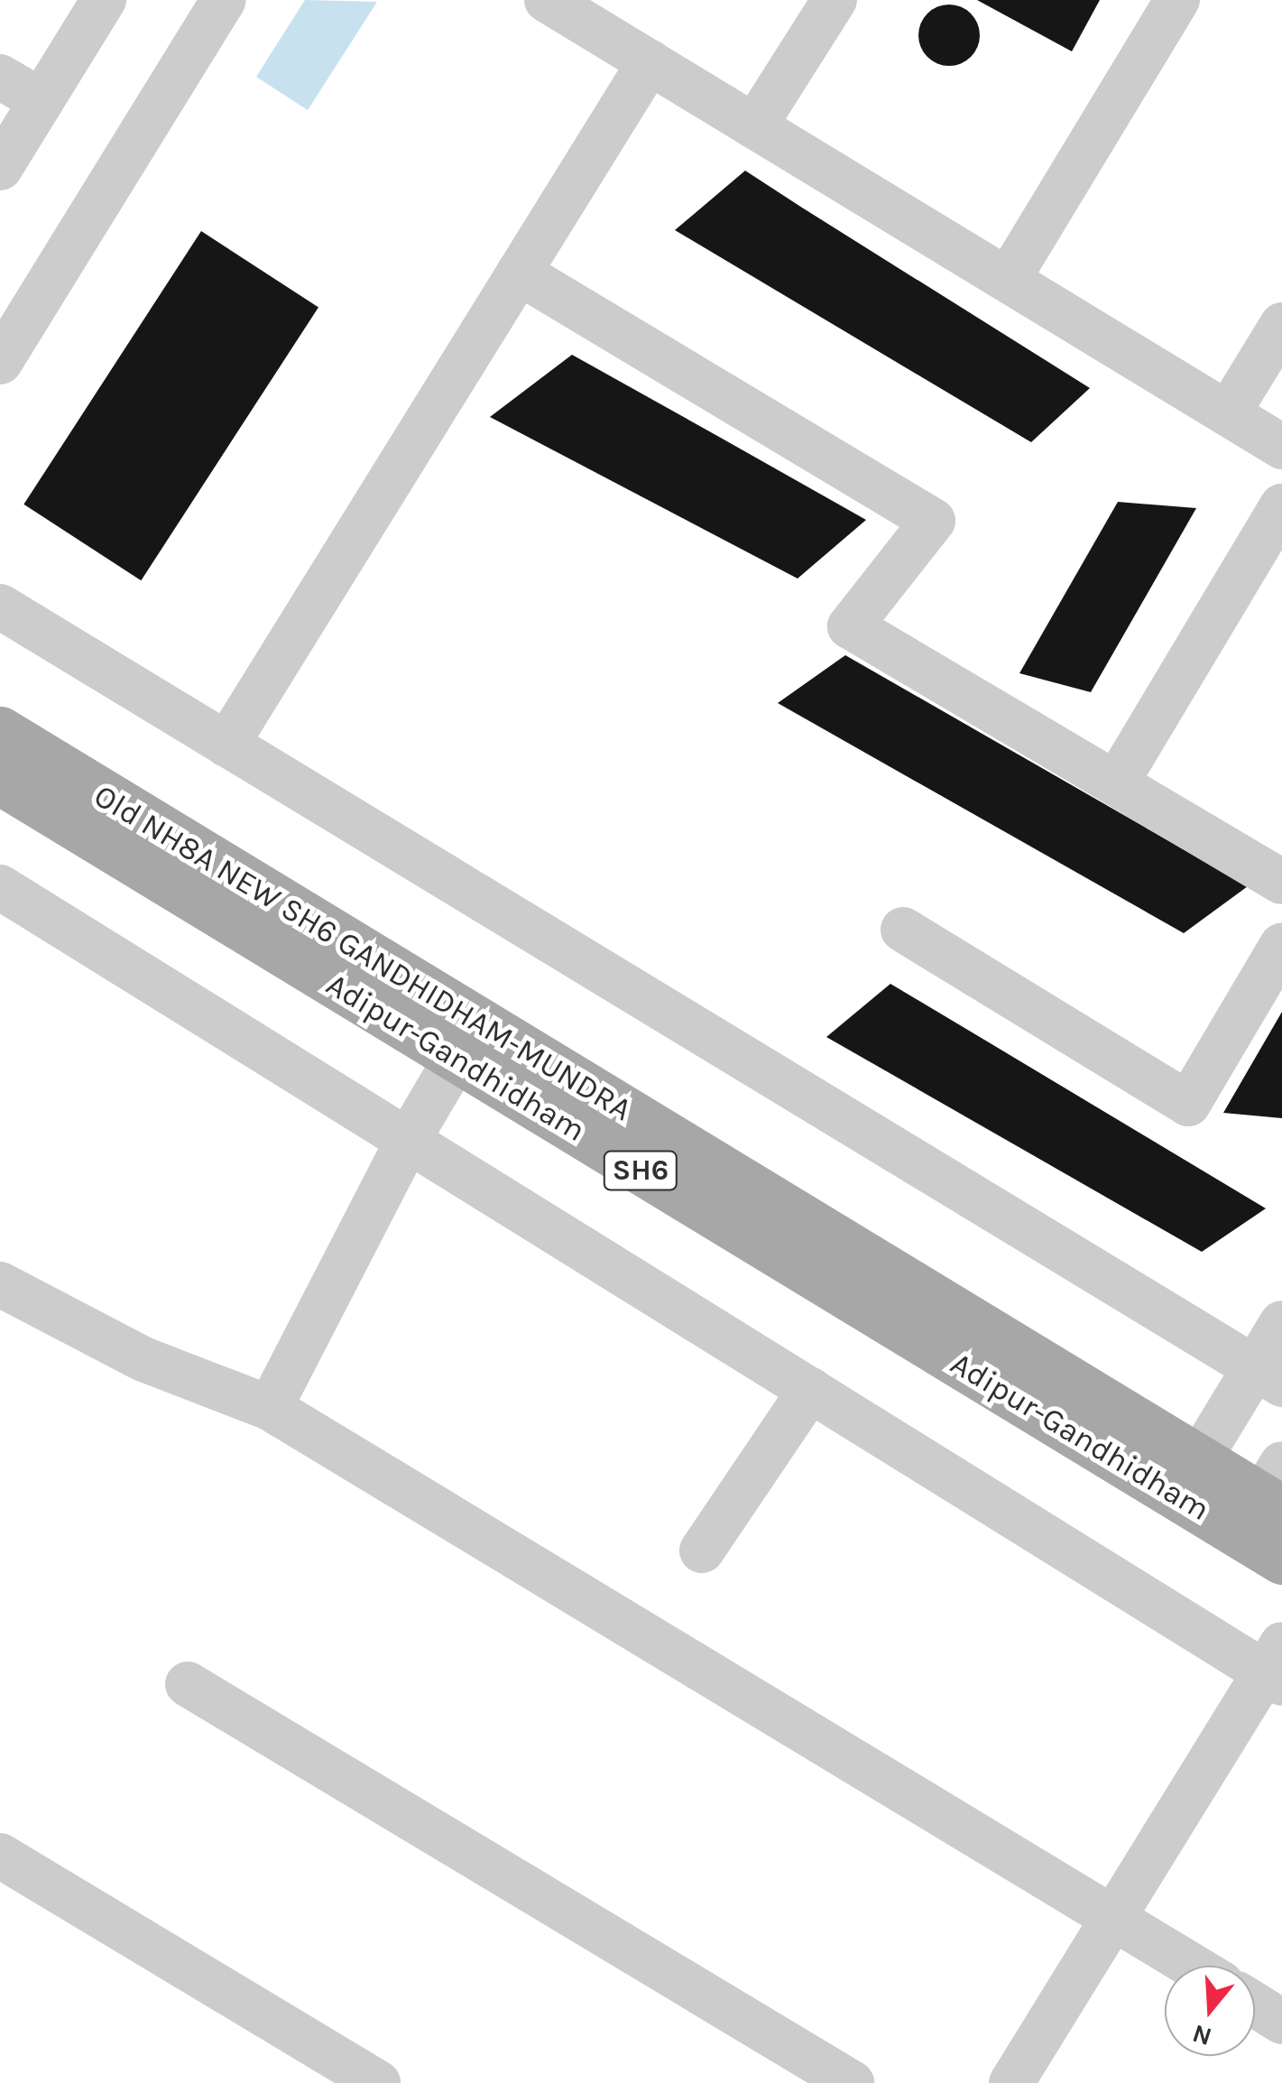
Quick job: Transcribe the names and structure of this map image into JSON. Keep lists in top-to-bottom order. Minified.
{"streets":{"main road":["Old NH8A NEW SH6 GANDHIDHAM-MUNDRA","Adipur-Gandhidham","SH6"]},"crossings":[["Old NH8A NEW SH6 GANDHIDHAM-MUNDRA","Adipur-Gandhidham"]],"north":"bottom"}
